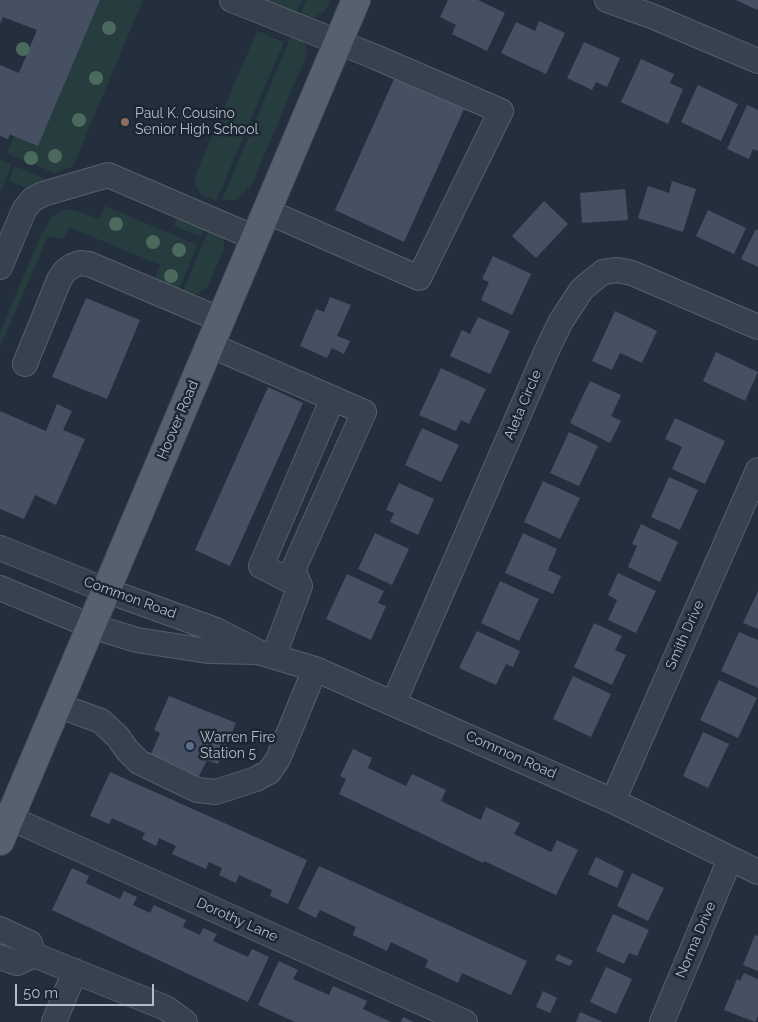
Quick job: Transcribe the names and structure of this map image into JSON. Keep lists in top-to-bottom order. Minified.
{"streets":{"main road":["Hoover Road"],"street":["Aleta Circle","Common Road","Smith Drive","Dorothy Lane","Norma Drive"]},"crossings":[["Aleta Circle","Common Road"],["Hoover Road","Common Road"],["Hoover Road","Dorothy Lane"],["Common Road","Smith Drive"],["Common Road","Norma Drive"]],"places":["Paul K. Cousino Senior High School","Warren Fire Station 5"],"scale_bar":"50 m"}
